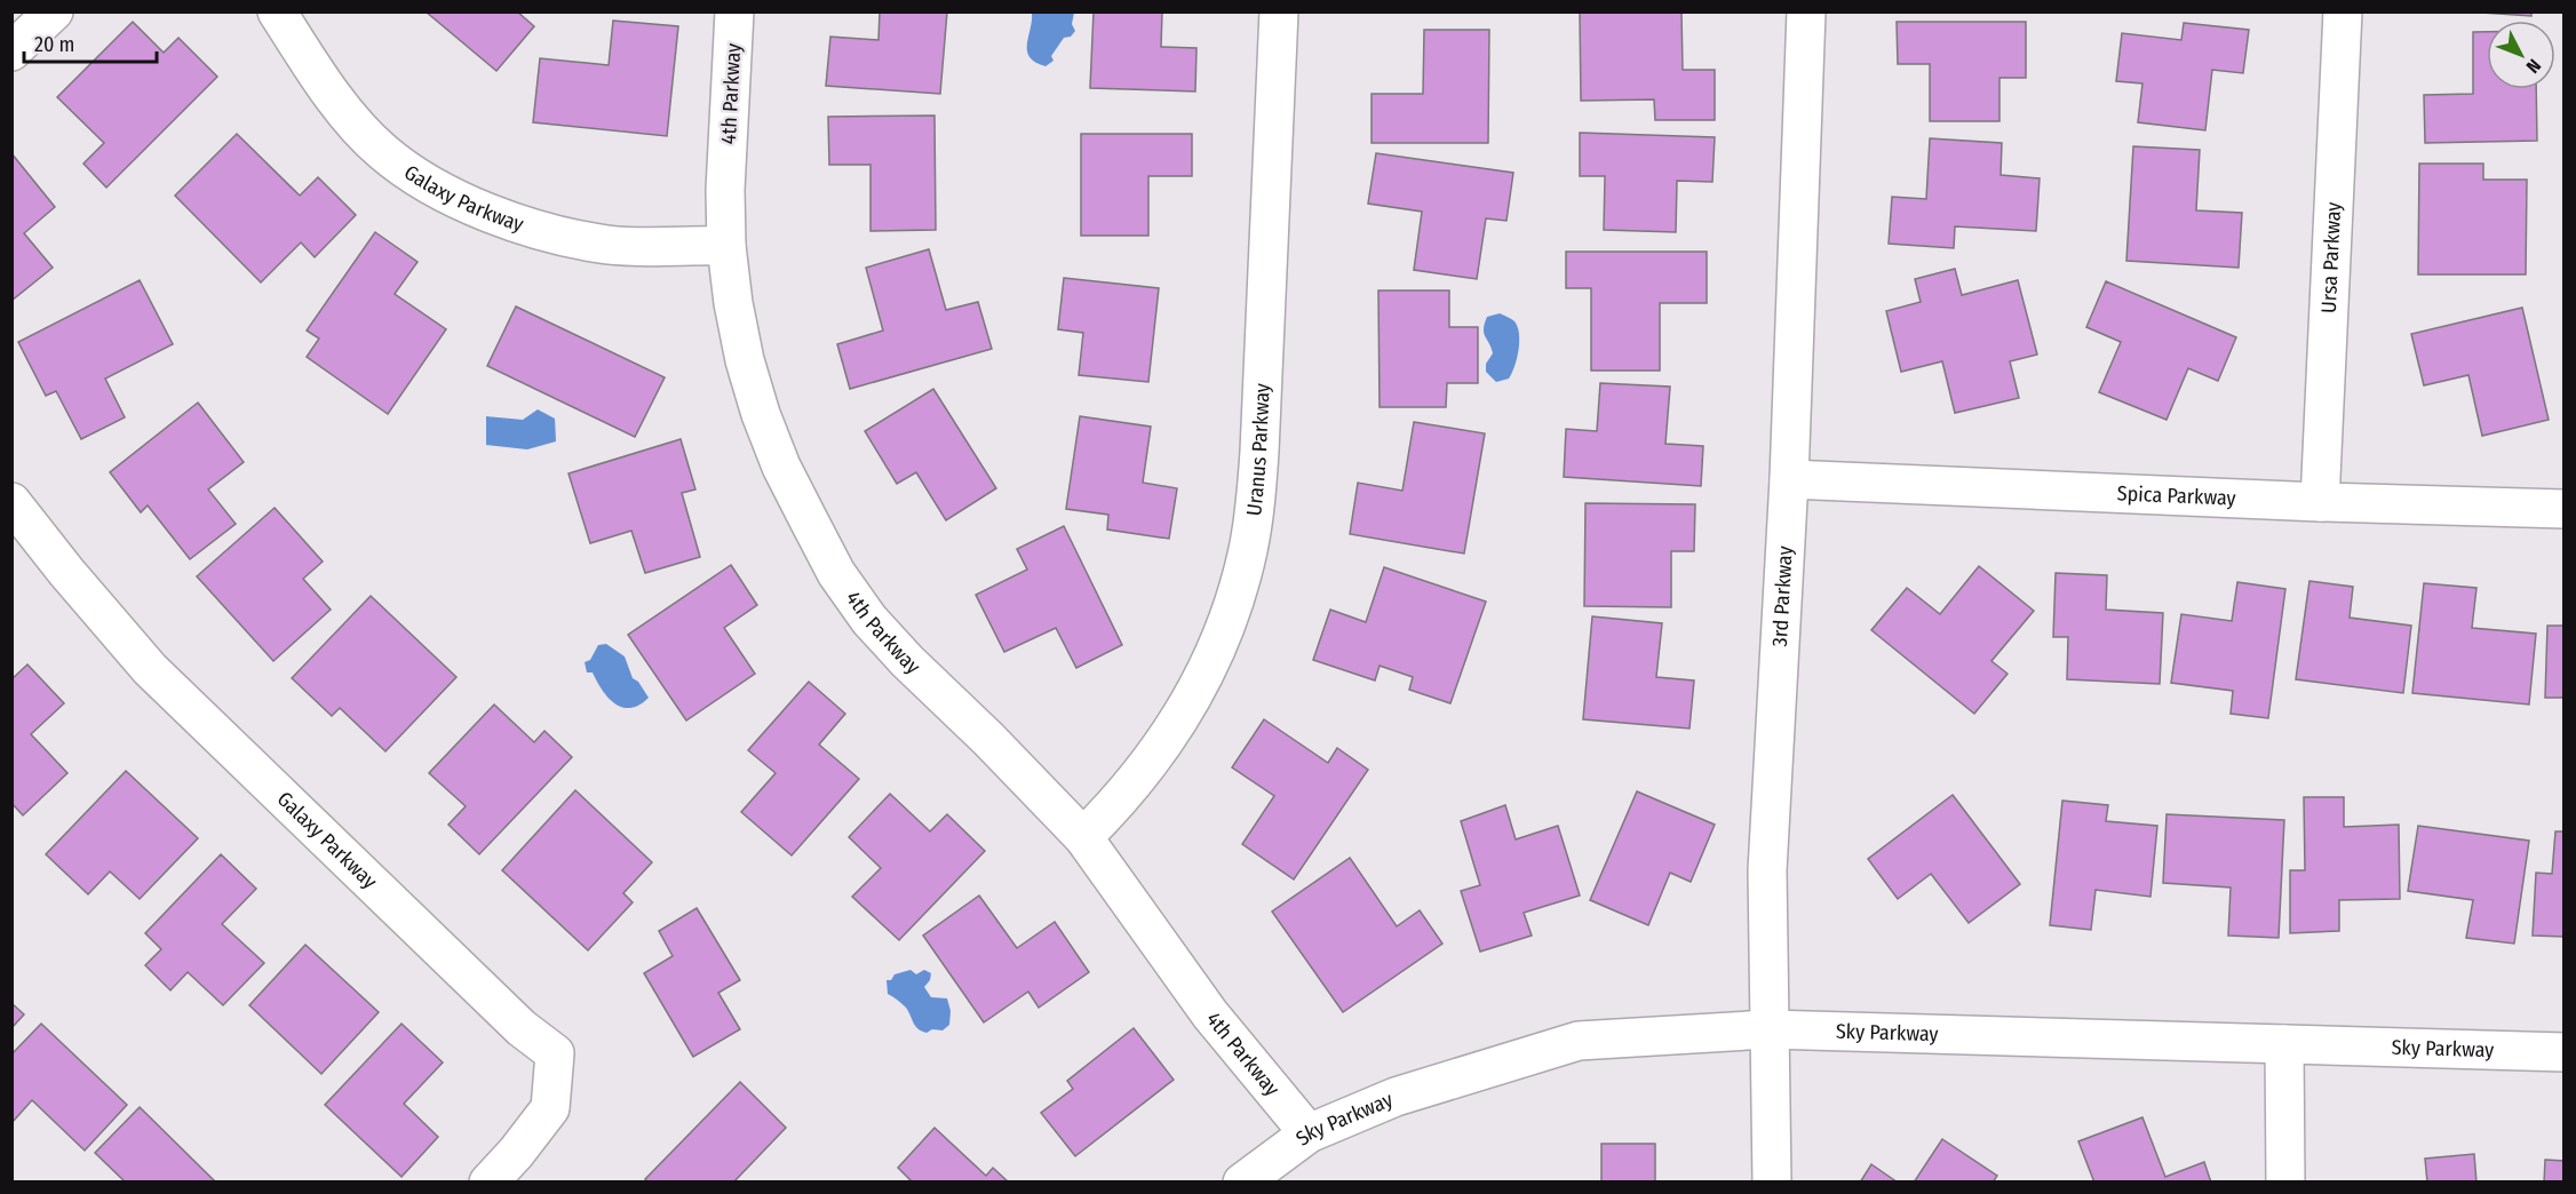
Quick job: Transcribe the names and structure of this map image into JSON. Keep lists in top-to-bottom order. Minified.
{"streets":{"street":["4th Parkway","Galaxy Parkway","Ursa Parkway","Uranus Parkway","Spica Parkway","3rd Parkway","Sky Parkway"]},"crossings":[["4th Parkway","Galaxy Parkway"],["4th Parkway","Uranus Parkway"],["4th Parkway","Sky Parkway"],["Ursa Parkway","Spica Parkway"],["Spica Parkway","3rd Parkway"],["3rd Parkway","Sky Parkway"]],"scale_bar":"20 m","north":"bottom right"}
